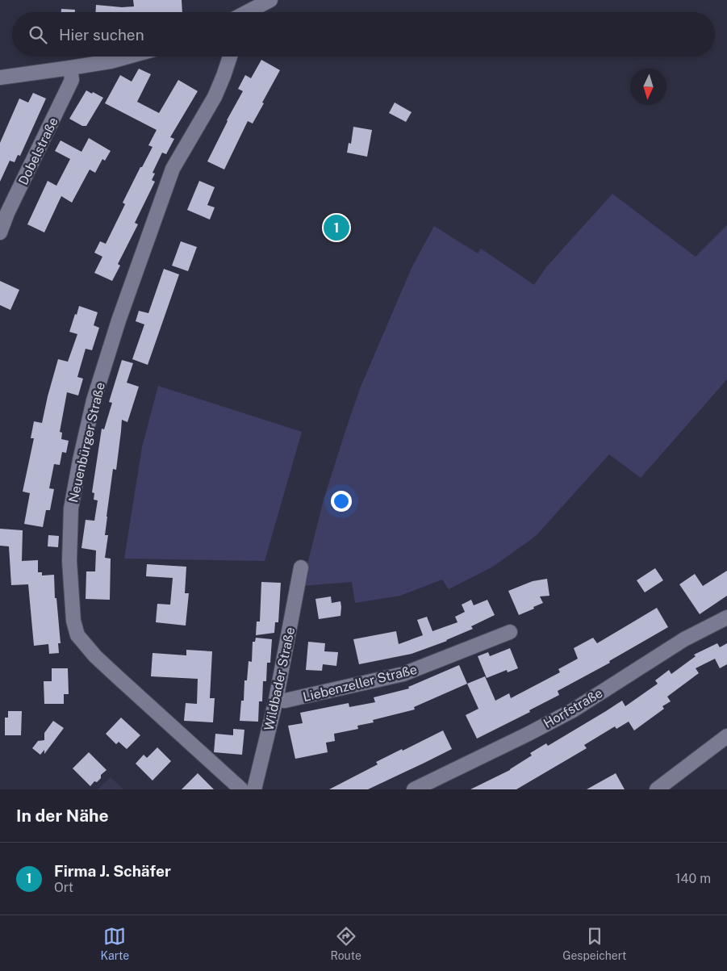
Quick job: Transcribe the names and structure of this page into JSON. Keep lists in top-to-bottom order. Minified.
{"streets":{"street":["Dobelstraße","Neuenbürger Straße","Wildbader Straße","Liebenzeller Straße","Horfstraße"]},"crossings":[["Wildbader Straße","Liebenzeller Straße"]],"north":"bottom","page":{"search":"Hier suchen","pins":"1","heading":"In der Nähe","list":[{"mark":"1","name":"Firma J. Schäfer","note":"Ort","value":"140 m"}],"nav":["Karte","Route","Gespeichert"]}}
